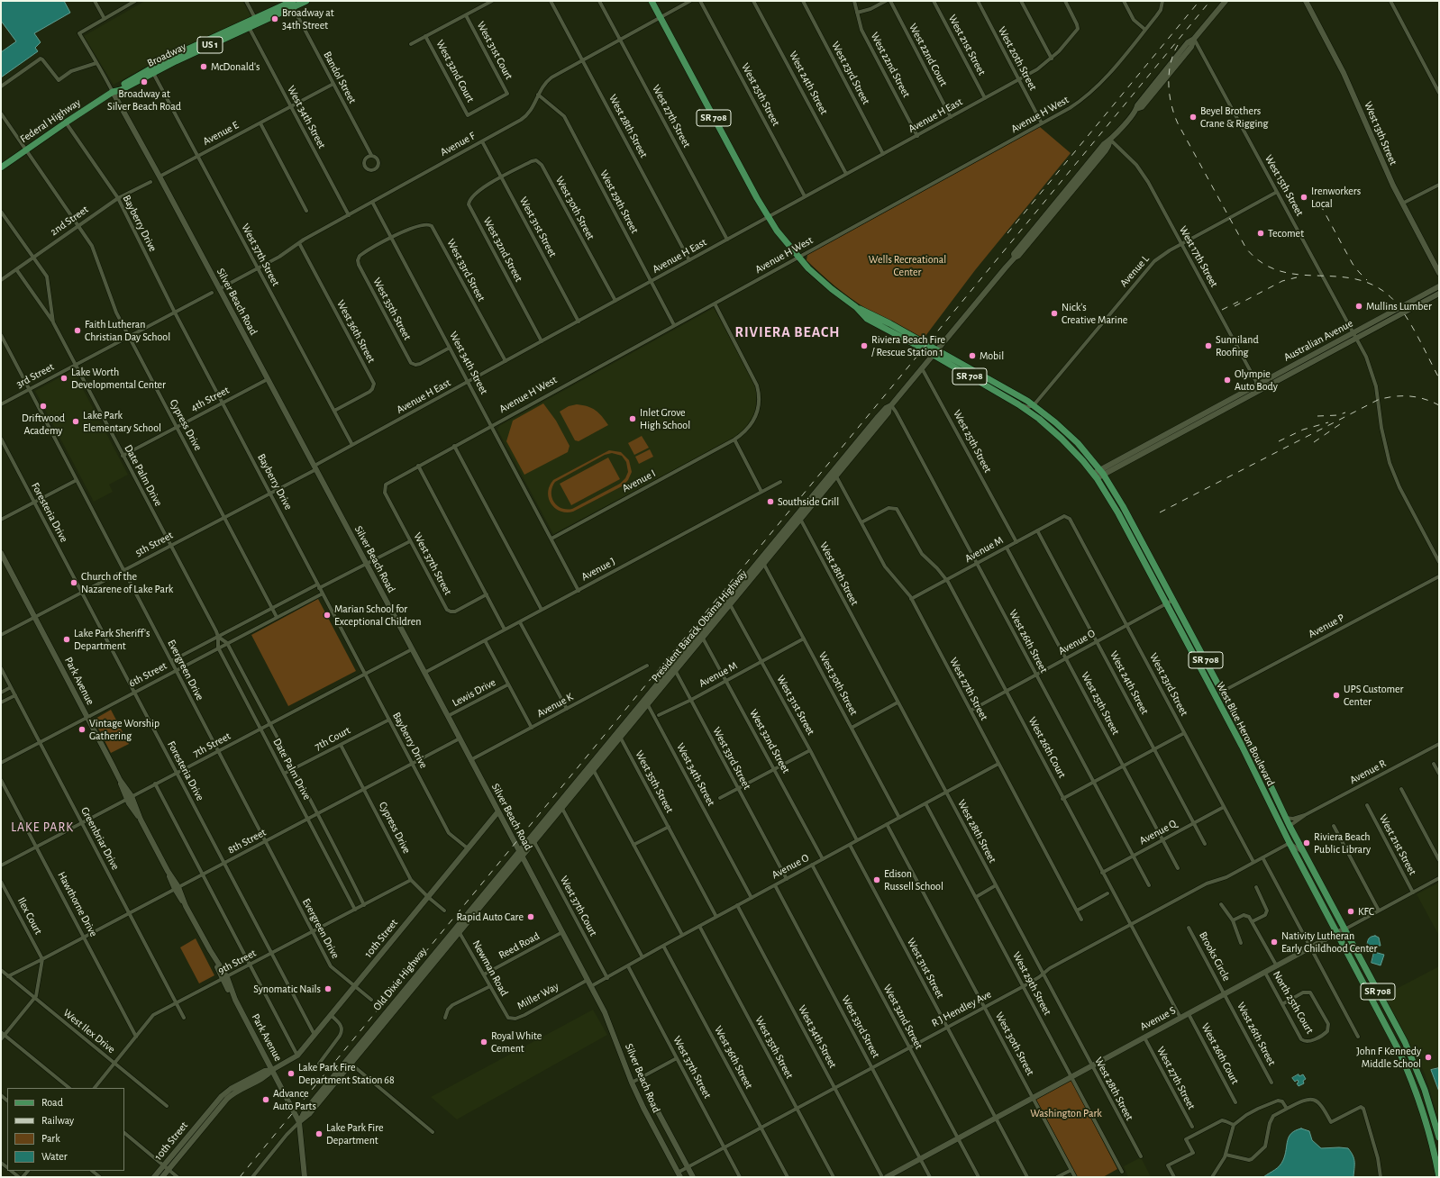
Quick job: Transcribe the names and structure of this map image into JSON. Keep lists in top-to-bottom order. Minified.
{"streets":{"main road":["US 1","Broadway","SR 708","Federal Highway","West 13th Street","Silver Beach Road","Australian Avenue","President Barack Obama Highway","Park Avenue","West Blue Heron Boulevard","10th Street","Old Dixie Highway","Avenue S"],"street":["West 21st Street","West 31st Court","West 22nd Court","West 20th Street","West 22nd Street","West 32nd Court","West 23rd Street","Bandol Street","West 24th Street","West 25th Street","Avenue H West","Avenue H East","West 27th Street","West 34th Street","West 28th Street","Avenue E","Avenue F","West 15th Street","West 29th Street","West 30th Street","2nd Street","Bayberry Drive","West 31st Street","West 32nd Street","West 37th Street","West 17th Street","West 33rd Street","Avenue L","West 35th Street","West 36th Street","3rd Street","4th Street","Cypress Drive","Date Palm Drive","Avenue I","Foresteria Drive","5th Street","Avenue M","Avenue J","Avenue P","West 26th Street","Avenue O","Evergreen Drive","6th Street","Lewis Drive","Avenue K","7th Court","7th Street","West 26th Court","Avenue R","Avenue Q","Greenbriar Drive","8th Street","Hawthorne Drive","West 37th Court","Ilex Court","Reed Road","Brooks Circle","9th Street","Newman Road","Miller Way","North 25th Court","R J Hendley Ave","West Ilex Drive"]},"crossings":[["West 21st Street","Avenue H East"],["West 21st Street","Avenue S"],["West 31st Court","West 32nd Court"],["Broadway","Bandol Street"],["Broadway","West 34th Street"],["Broadway","Federal Highway"],["Broadway","West 37th Street"],["Broadway","Silver Beach Road"],["West 22nd Court","Avenue H East"],["West 20th Street","Avenue H West"],["West 20th Street","Avenue H East"],["West 22nd Street","Avenue H East"],["West 23rd Street","Avenue H East"],["West 23rd Street","Avenue M"],["West 23rd Street","Avenue O"],["West 23rd Street","Avenue Q"],["West 23rd Street","R J Hendley Ave"],["Bandol Street","Avenue E"],["West 24th Street","Avenue H East"],["West 24th Street","Avenue M"],["West 24th Street","Avenue O"],["West 24th Street","Avenue Q"],["West 25th Street","Avenue H East"],["West 25th Street","Avenue M"],["West 25th Street","President Barack Obama Highway"],["West 25th Street","Avenue O"],["West 25th Street","Avenue Q"],["Avenue H West","West 34th Street"],["Avenue H West","West 29th Street"],["Avenue H West","West 37th Street"],["Avenue H West","West Blue Heron Boulevard"],["Avenue H East","West 27th Street"],["Avenue H East","West 34th Street"],["Avenue H East","West 28th Street"],["Avenue H East","West 29th Street"],["Avenue H East","West 30th Street"],["Avenue H East","West 31st Street"],["Avenue H East","West 32nd Street"],["Avenue H East","West 37th Street"],["Avenue H East","West 33rd Street"],["Avenue H East","Silver Beach Road"],["Avenue H East","5th Street"],["Avenue H East","West Blue Heron Boulevard"],["West 27th Street","Avenue F"],["West 27th Street","Avenue M"],["West 27th Street","President Barack Obama Highway"],["West 27th Street","Avenue O"],["West 27th Street","West 26th Court"],["West 27th Street","Avenue S"],["West 34th Street","Avenue E"],["West 34th Street","Avenue F"],["West 34th Street","West 33rd Street"],["West 34th Street","West 35th Street"],["West 34th Street","Avenue I"],["West 34th Street","Avenue J"],["West 34th Street","President Barack Obama Highway"],["West 34th Street","Avenue O"],["West 34th Street","R J Hendley Ave"],["Federal Highway","Bayberry Drive"],["Federal Highway","Silver Beach Road"],["Federal Highway","Cypress Drive"],["West 28th Street","Avenue F"],["West 28th Street","President Barack Obama Highway"],["West 28th Street","Avenue O"],["West 28th Street","R J Hendley Ave"],["West 28th Street","Avenue S"],["Avenue E","West 37th Street"],["Avenue E","Silver Beach Road"],["Avenue F","West 29th Street"],["Avenue F","West 31st Street"],["Avenue F","West 37th Street"],["Avenue F","Silver Beach Road"],["Avenue F","West 36th Street"],["Avenue F","West Blue Heron Boulevard"],["West 15th Street","Avenue L"],["West 15th Street","Australian Avenue"],["West 15th Street","President Barack Obama Highway"],["West 29th Street","Avenue O"],["West 29th Street","R J Hendley Ave"],["West 29th Street","Avenue S"],["West 30th Street","West 31st Street"],["West 30th Street","West 32nd Street"],["West 30th Street","Avenue M"],["West 30th Street","President Barack Obama Highway"],["West 30th Street","Avenue O"],["West 30th Street","R J Hendley Ave"],["West 30th Street","Avenue S"],["2nd Street","Bayberry Drive"],["2nd Street","Cypress Drive"],["2nd Street","Date Palm Drive"],["Bayberry Drive","3rd Street"],["Bayberry Drive","4th Street"],["Bayberry Drive","5th Street"],["Bayberry Drive","6th Street"],["Bayberry Drive","7th Court"],["Bayberry Drive","7th Street"],["Bayberry Drive","8th Street"],["Bayberry Drive","10th Street"],["West 31st Street","West 32nd Street"],["West 31st Street","Avenue M"],["West 31st Street","President Barack Obama Highway"],["West 31st Street","Avenue O"],["West 31st Street","R J Hendley Ave"],["West 31st Street","Avenue S"],["West 32nd Street","Avenue M"],["West 32nd Street","President Barack Obama Highway"],["West 32nd Street","Avenue O"],["West 32nd Street","R J Hendley Ave"],["West 32nd Street","Avenue S"],["West 37th Street","West 36th Street"],["West 37th Street","Avenue O"],["West 37th Street","R J Hendley Ave"],["West 17th Street","Avenue L"],["West 17th Street","Australian Avenue"],["West 17th Street","President Barack Obama Highway"],["West 33rd Street","West 35th Street"],["West 33rd Street","Avenue M"],["West 33rd Street","President Barack Obama Highway"],["West 33rd Street","Avenue O"],["West 33rd Street","R J Hendley Ave"],["West 33rd Street","Avenue S"],["Avenue L","West Blue Heron Boulevard"],["Silver Beach Road","4th Street"],["Silver Beach Road","5th Street"],["Silver Beach Road","Avenue J"],["Silver Beach Road","President Barack Obama Highway"],["Silver Beach Road","Avenue O"],["Silver Beach Road","Lewis Drive"],["Silver Beach Road","Avenue K"],["Silver Beach Road","7th Street"],["Silver Beach Road","8th Street"],["Silver Beach Road","10th Street"],["Silver Beach Road","Reed Road"],["Silver Beach Road","Old Dixie Highway"],["Silver Beach Road","Miller Way"],["Silver Beach Road","R J Hendley Ave"],["West 35th Street","President Barack Obama Highway"],["West 35th Street","Avenue O"],["West 35th Street","R J Hendley Ave"],["West 36th Street","Avenue O"],["West 36th Street","R J Hendley Ave"],["Australian Avenue","West Blue Heron Boulevard"],["3rd Street","Cypress Drive"],["3rd Street","Date Palm Drive"],["3rd Street","Evergreen Drive"],["4th Street","Cypress Drive"],["4th Street","Date Palm Drive"],["Cypress Drive","5th Street"],["Cypress Drive","6th Street"],["Cypress Drive","7th Court"],["Cypress Drive","8th Street"],["Cypress Drive","10th Street"],["Cypress Drive","9th Street"],["Date Palm Drive","5th Street"],["Date Palm Drive","6th Street"],["Date Palm Drive","7th Court"],["Date Palm Drive","7th Street"],["Date Palm Drive","8th Street"],["Date Palm Drive","9th Street"],["Foresteria Drive","5th Street"],["Foresteria Drive","6th Street"],["Foresteria Drive","7th Street"],["Foresteria Drive","8th Street"],["Foresteria Drive","10th Street"],["Foresteria Drive","9th Street"],["5th Street","Evergreen Drive"],["5th Street","Park Avenue"],["Avenue M","West 26th Street"],["Avenue M","West 26th Court"],["President Barack Obama Highway","West 26th Street"],["President Barack Obama Highway","West Blue Heron Boulevard"],["President Barack Obama Highway","West 37th Court"],["President Barack Obama Highway","Old Dixie Highway"],["Avenue P","West Blue Heron Boulevard"],["West 26th Street","Avenue O"],["West 26th Street","Avenue Q"],["West 26th Street","Brooks Circle"],["West 26th Street","Avenue S"],["Avenue O","West Blue Heron Boulevard"],["Avenue O","West 26th Court"],["Avenue O","West 37th Court"],["Evergreen Drive","6th Street"],["Evergreen Drive","7th Street"],["Evergreen Drive","8th Street"],["Evergreen Drive","10th Street"],["Evergreen Drive","9th Street"],["6th Street","Park Avenue"],["6th Street","Greenbriar Drive"],["Park Avenue","7th Street"],["Park Avenue","8th Street"],["Park Avenue","10th Street"],["Park Avenue","9th Street"],["Park Avenue","Old Dixie Highway"],["West Blue Heron Boulevard","Avenue R"],["West Blue Heron Boulevard","Avenue S"],["7th Street","Greenbriar Drive"],["7th Street","Hawthorne Drive"],["West 26th Court","Avenue Q"],["West 26th Court","R J Hendley Ave"],["West 26th Court","Avenue S"],["Greenbriar Drive","8th Street"],["Greenbriar Drive","9th Street"],["8th Street","Hawthorne Drive"],["8th Street","Ilex Court"],["8th Street","West Ilex Drive"],["Hawthorne Drive","9th Street"],["Reed Road","Newman Road"],["Brooks Circle","Avenue S"],["9th Street","West Ilex Drive"],["Newman Road","Old Dixie Highway"],["Newman Road","Miller Way"],["North 25th Court","Avenue S"]],"districts":["RIVIERA BEACH","LAKE PARK"],"parks":["Wells Recreational Center","Washington Park"],"places":["Broadway at 34th Street","McDonald's","Broadway at Silver Beach Road","Beyel Brothers Crane & Rigging","Irenworkers Local","Tecomet","Mullins Lumber","Nick's Creative Marine","Faith Lutheran Christian Day School","Riviera Beach Fire / Rescue Station 1","Sunniland Roofing","Mobil","Lake Worth Developmental Center","Olympie Auto Body","Driftwood Academy","Inlet Grove High School","Lake Park Elementary School","Southside Grill","Church of the Nazarene of Lake Park","Marian School for Exceptional Children","Lake Park Sheriff's Department","UPS Customer Center","Vintage Worship Gathering","Riviera Beach Public Library","Edison Russell School","KFC","Rapid Auto Care","Nativity Lutheran Early Childhood Center","Synomatic Nails","Royal White Cement","John F Kennedy Middle School","Lake Park Fire Department Station 68","Advance Auto Parts","Lake Park Fire Department"],"legend":["Road","Railway","Park","Water"]}
